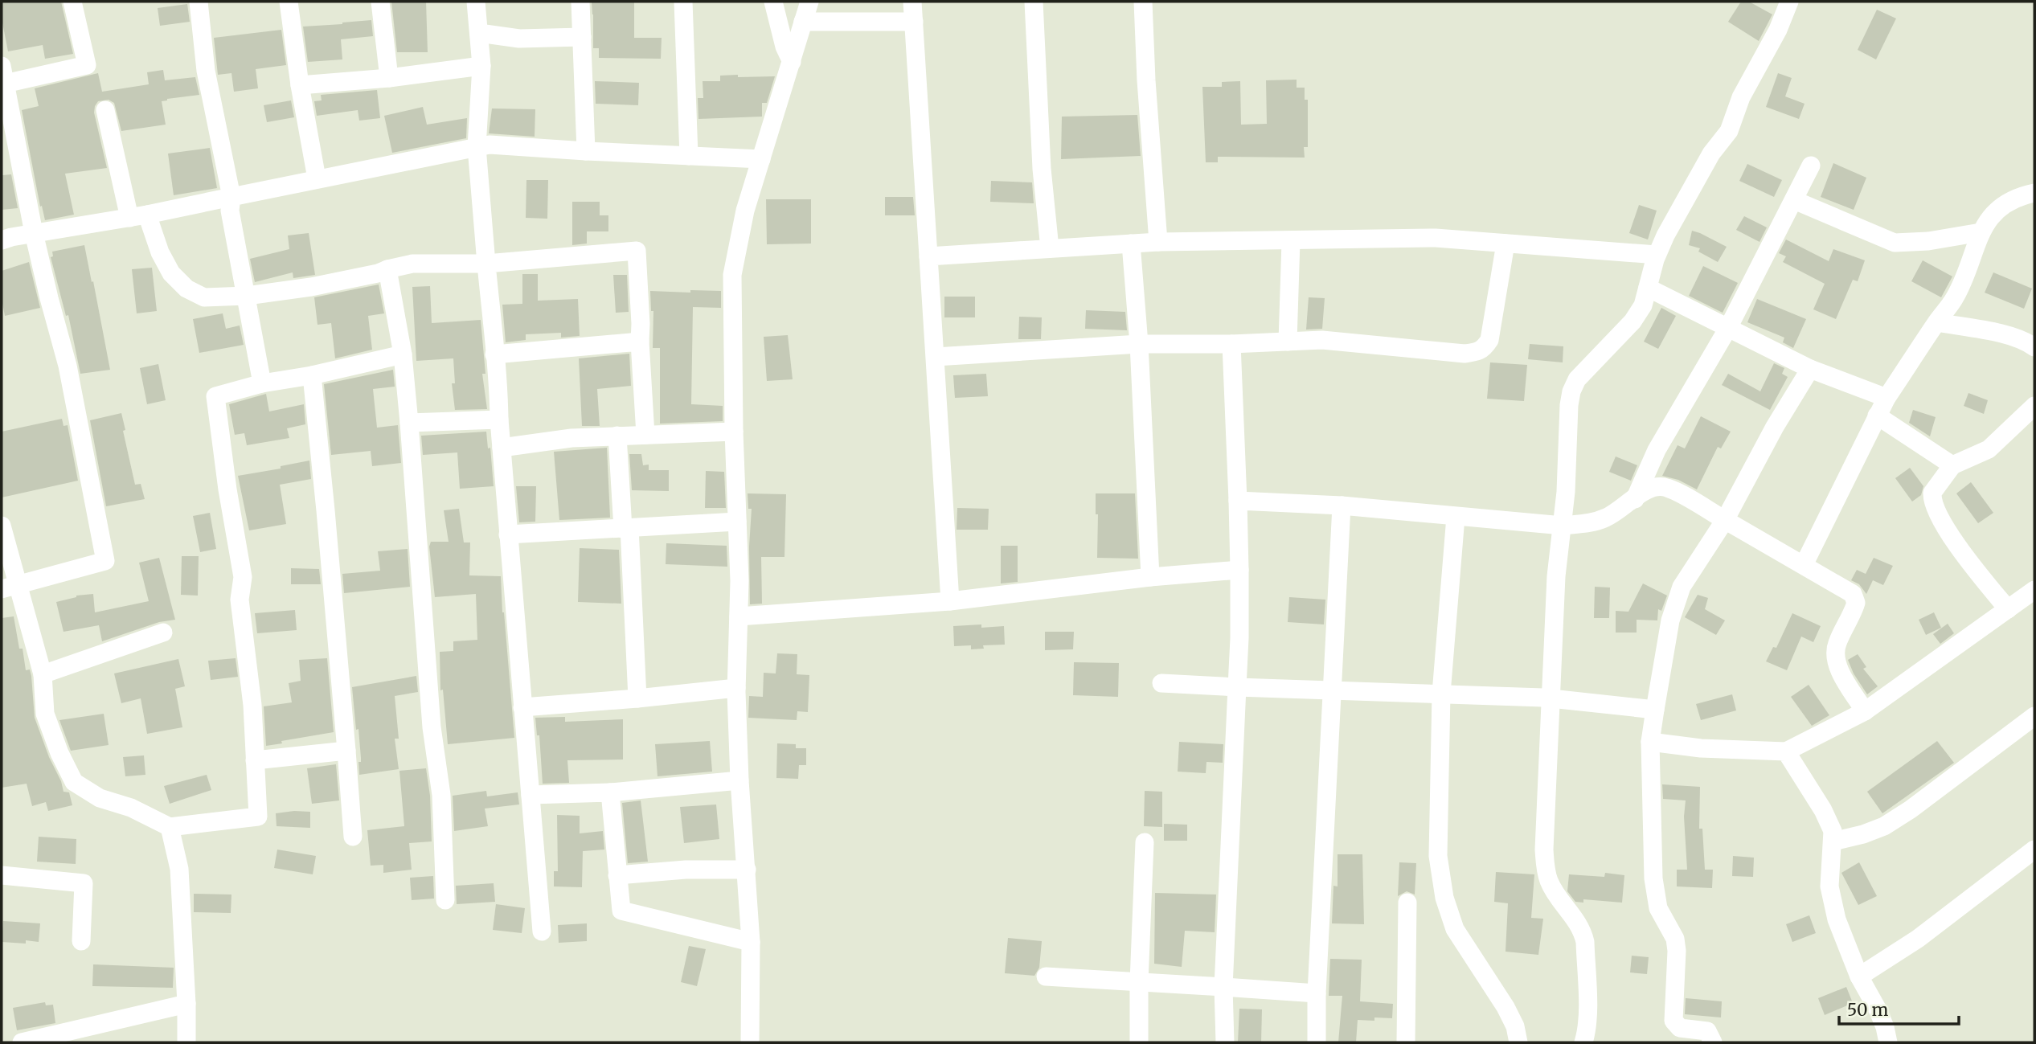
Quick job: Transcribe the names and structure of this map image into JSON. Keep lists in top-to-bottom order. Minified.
{"scale_bar":"50 m"}
